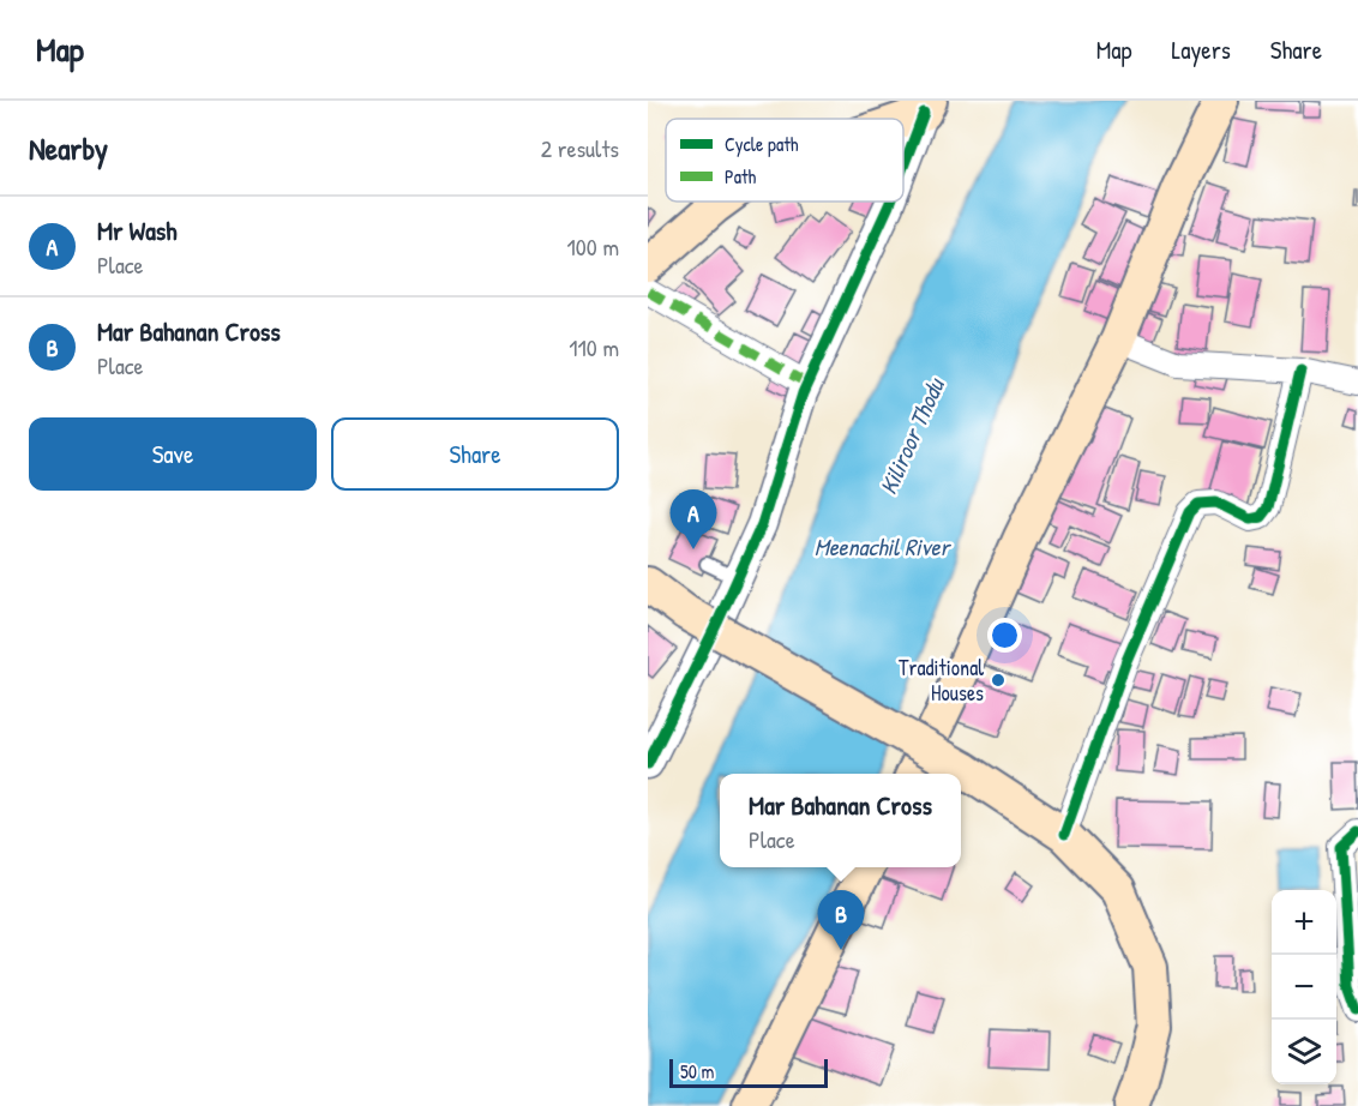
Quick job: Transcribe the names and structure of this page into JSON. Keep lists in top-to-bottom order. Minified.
{"water":["Kiliroor Thodu","Meenachil River"],"places":["Traditional Houses"],"legend":["Cycle path","Path"],"scale_bar":"50 m","page":{"header":"Map","nav":["Map","Layers","Share"],"heading":["Nearby","2 results"],"list":[{"mark":"A","name":"Mr Wash","note":"Place","value":"100 m"},{"mark":"B","name":"Mar Bahanan Cross","note":"Place","value":"110 m"}],"buttons":["Save","Share"],"pins":["A","B"],"popup":["Mar Bahanan Cross","Place"],"map_buttons":["+","−"],"scale":"50 m"}}
